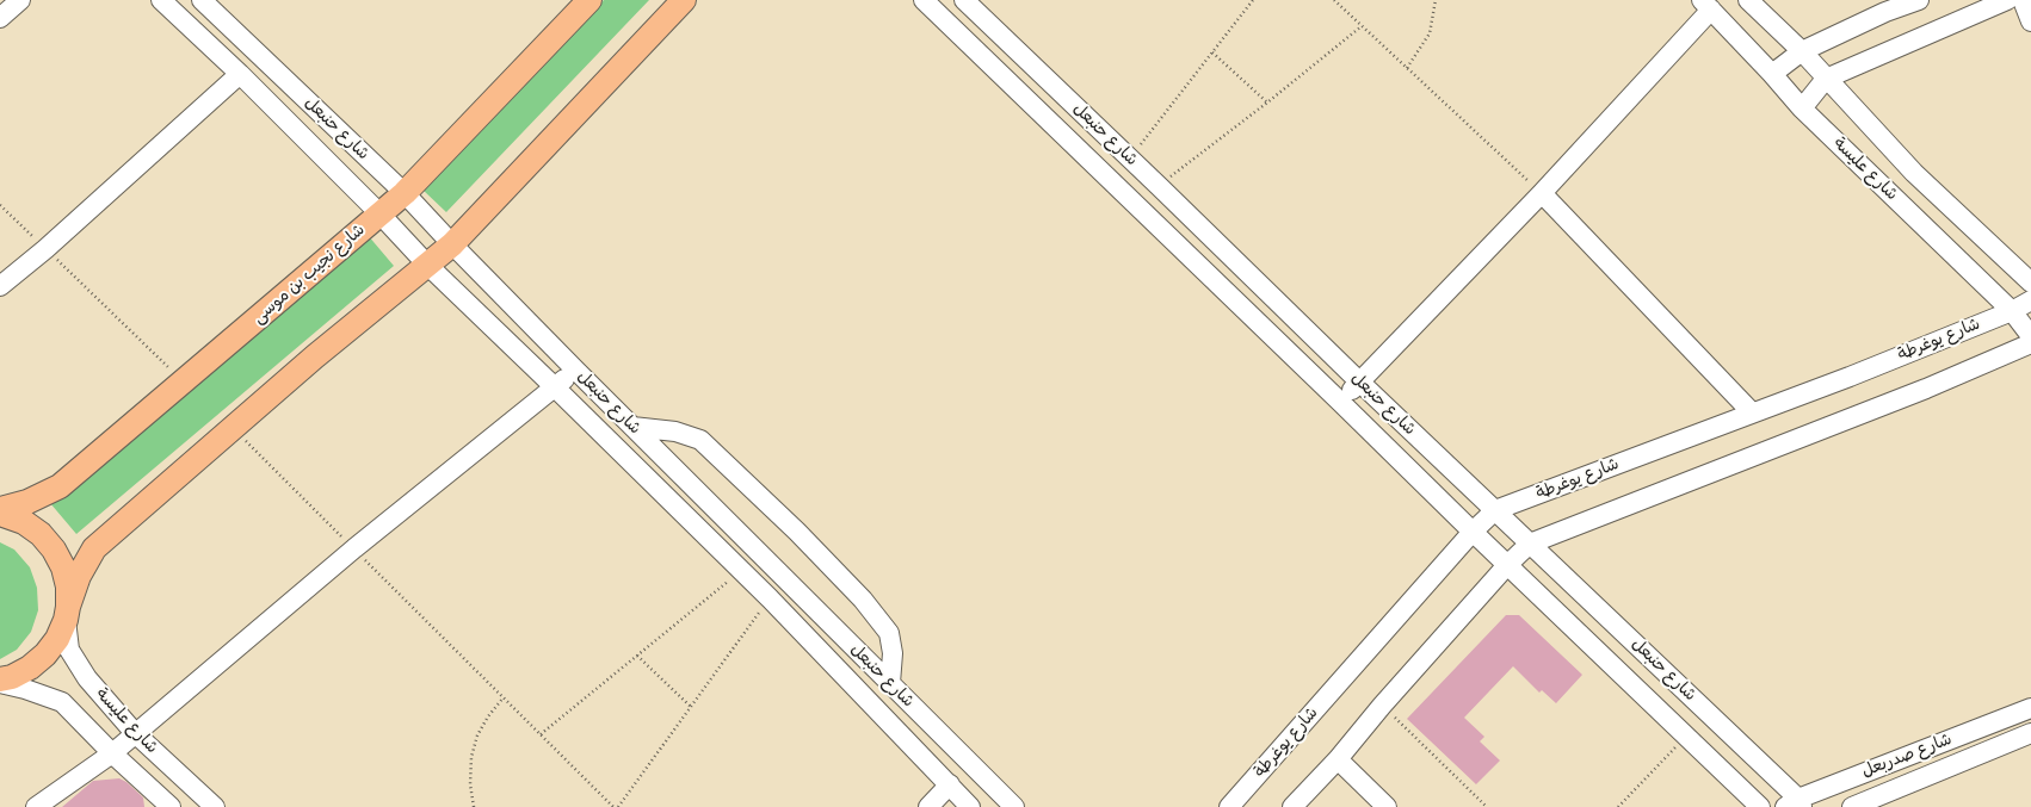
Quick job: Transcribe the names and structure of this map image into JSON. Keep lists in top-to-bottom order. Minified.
{"streets":{"main road":["شارع نجيب بن موسى"],"street":["شارع حنبعل","شارع عليسة","شارع يوغرطة","شارع صدربعل"]},"crossings":[["شارع حنبعل","شارع نجيب بن موسى"],["شارع حنبعل","شارع يوغرطة"],["شارع حنبعل","شارع صدربعل"],["شارع عليسة","شارع يوغرطة"]]}
